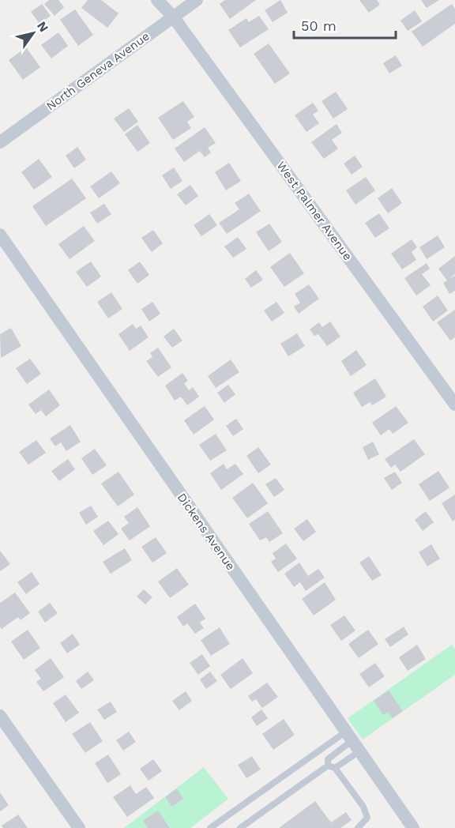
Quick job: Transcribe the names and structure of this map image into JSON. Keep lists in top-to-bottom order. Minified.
{"streets":{"street":["North Geneva Avenue","West Palmer Avenue","Dickens Avenue"]},"crossings":[["North Geneva Avenue","West Palmer Avenue"]],"scale_bar":"50 m","north":"top right"}
